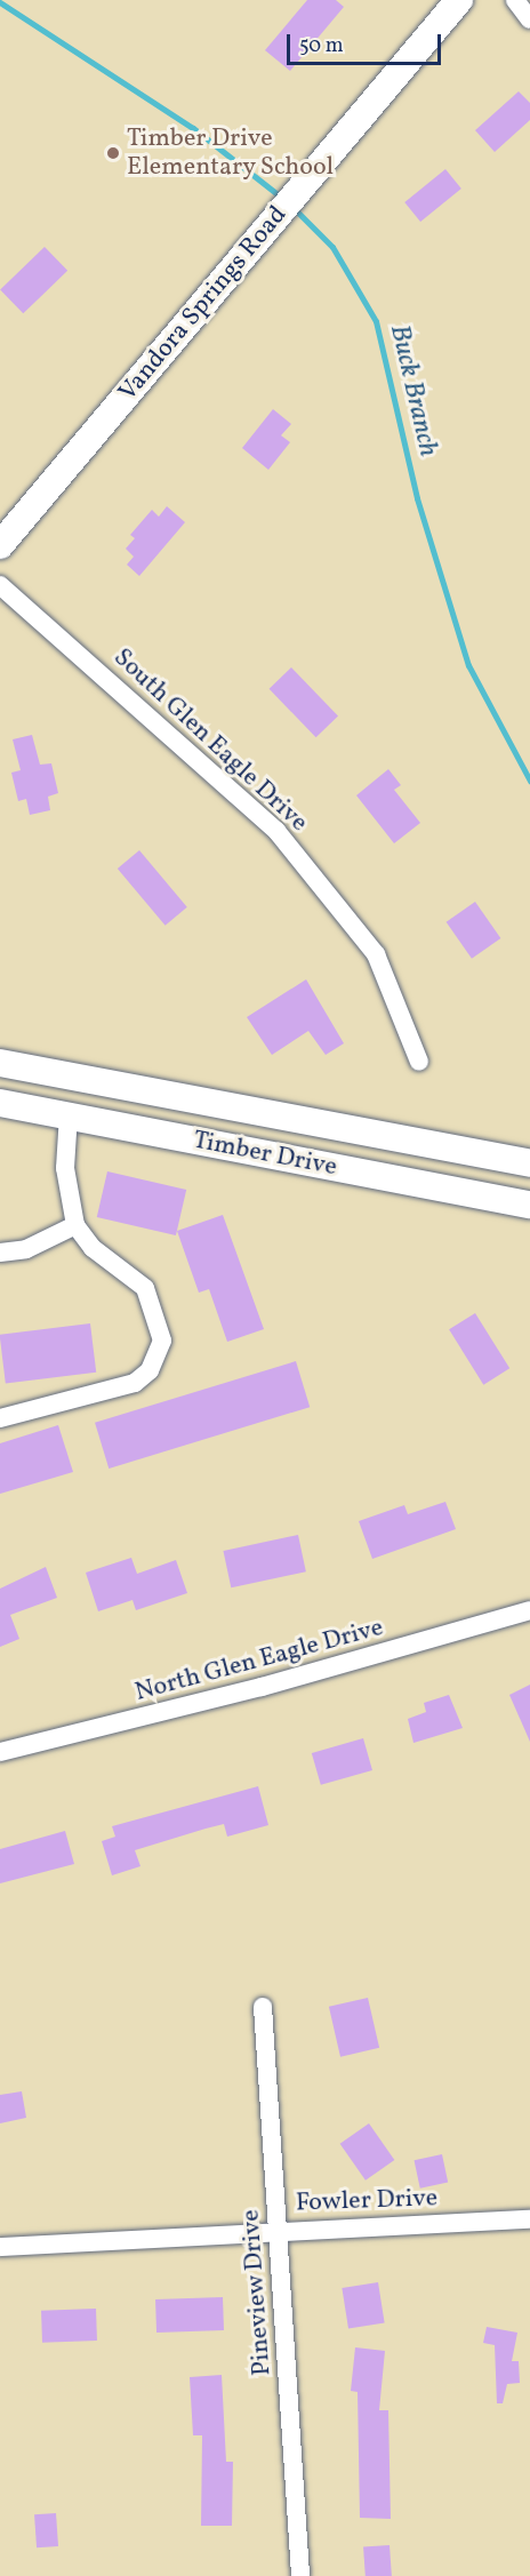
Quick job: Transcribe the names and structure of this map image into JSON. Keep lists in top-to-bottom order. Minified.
{"streets":{"main road":["Vandora Springs Road","Timber Drive"],"street":["South Glen Eagle Drive","North Glen Eagle Drive","Fowler Drive","Pineview Drive"]},"crossings":[["Fowler Drive","Pineview Drive"]],"water":["Buck Branch"],"places":["Timber Drive Elementary School"],"scale_bar":"50 m"}
